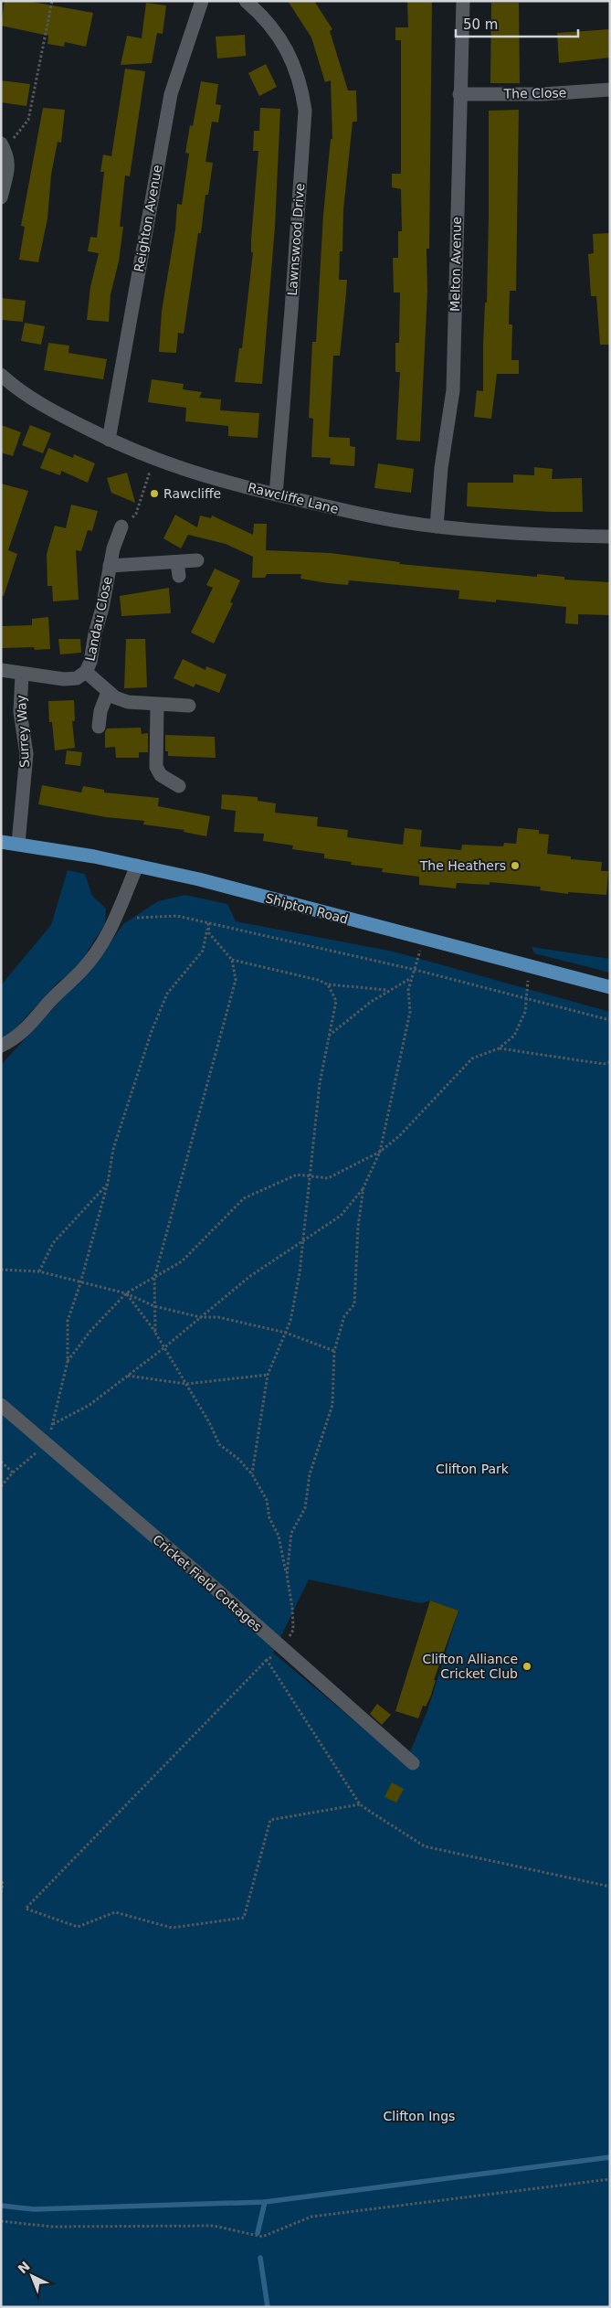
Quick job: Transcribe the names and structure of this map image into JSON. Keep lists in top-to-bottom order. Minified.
{"streets":{"main road":["Shipton Road"],"street":["The Close","Reighton Avenue","Lawnswood Drive","Melton Avenue","Rawcliffe Lane","Landau Close","Surrey Way","Cricket Field Cottages"]},"crossings":[["The Close","Melton Avenue"],["Reighton Avenue","Rawcliffe Lane"],["Lawnswood Drive","Rawcliffe Lane"],["Melton Avenue","Rawcliffe Lane"],["Surrey Way","Shipton Road"]],"parks":["Clifton Park","Clifton Ings"],"places":["Rawcliffe","The Heathers","Clifton Alliance Cricket Club"],"scale_bar":"50 m","north":"top left"}
